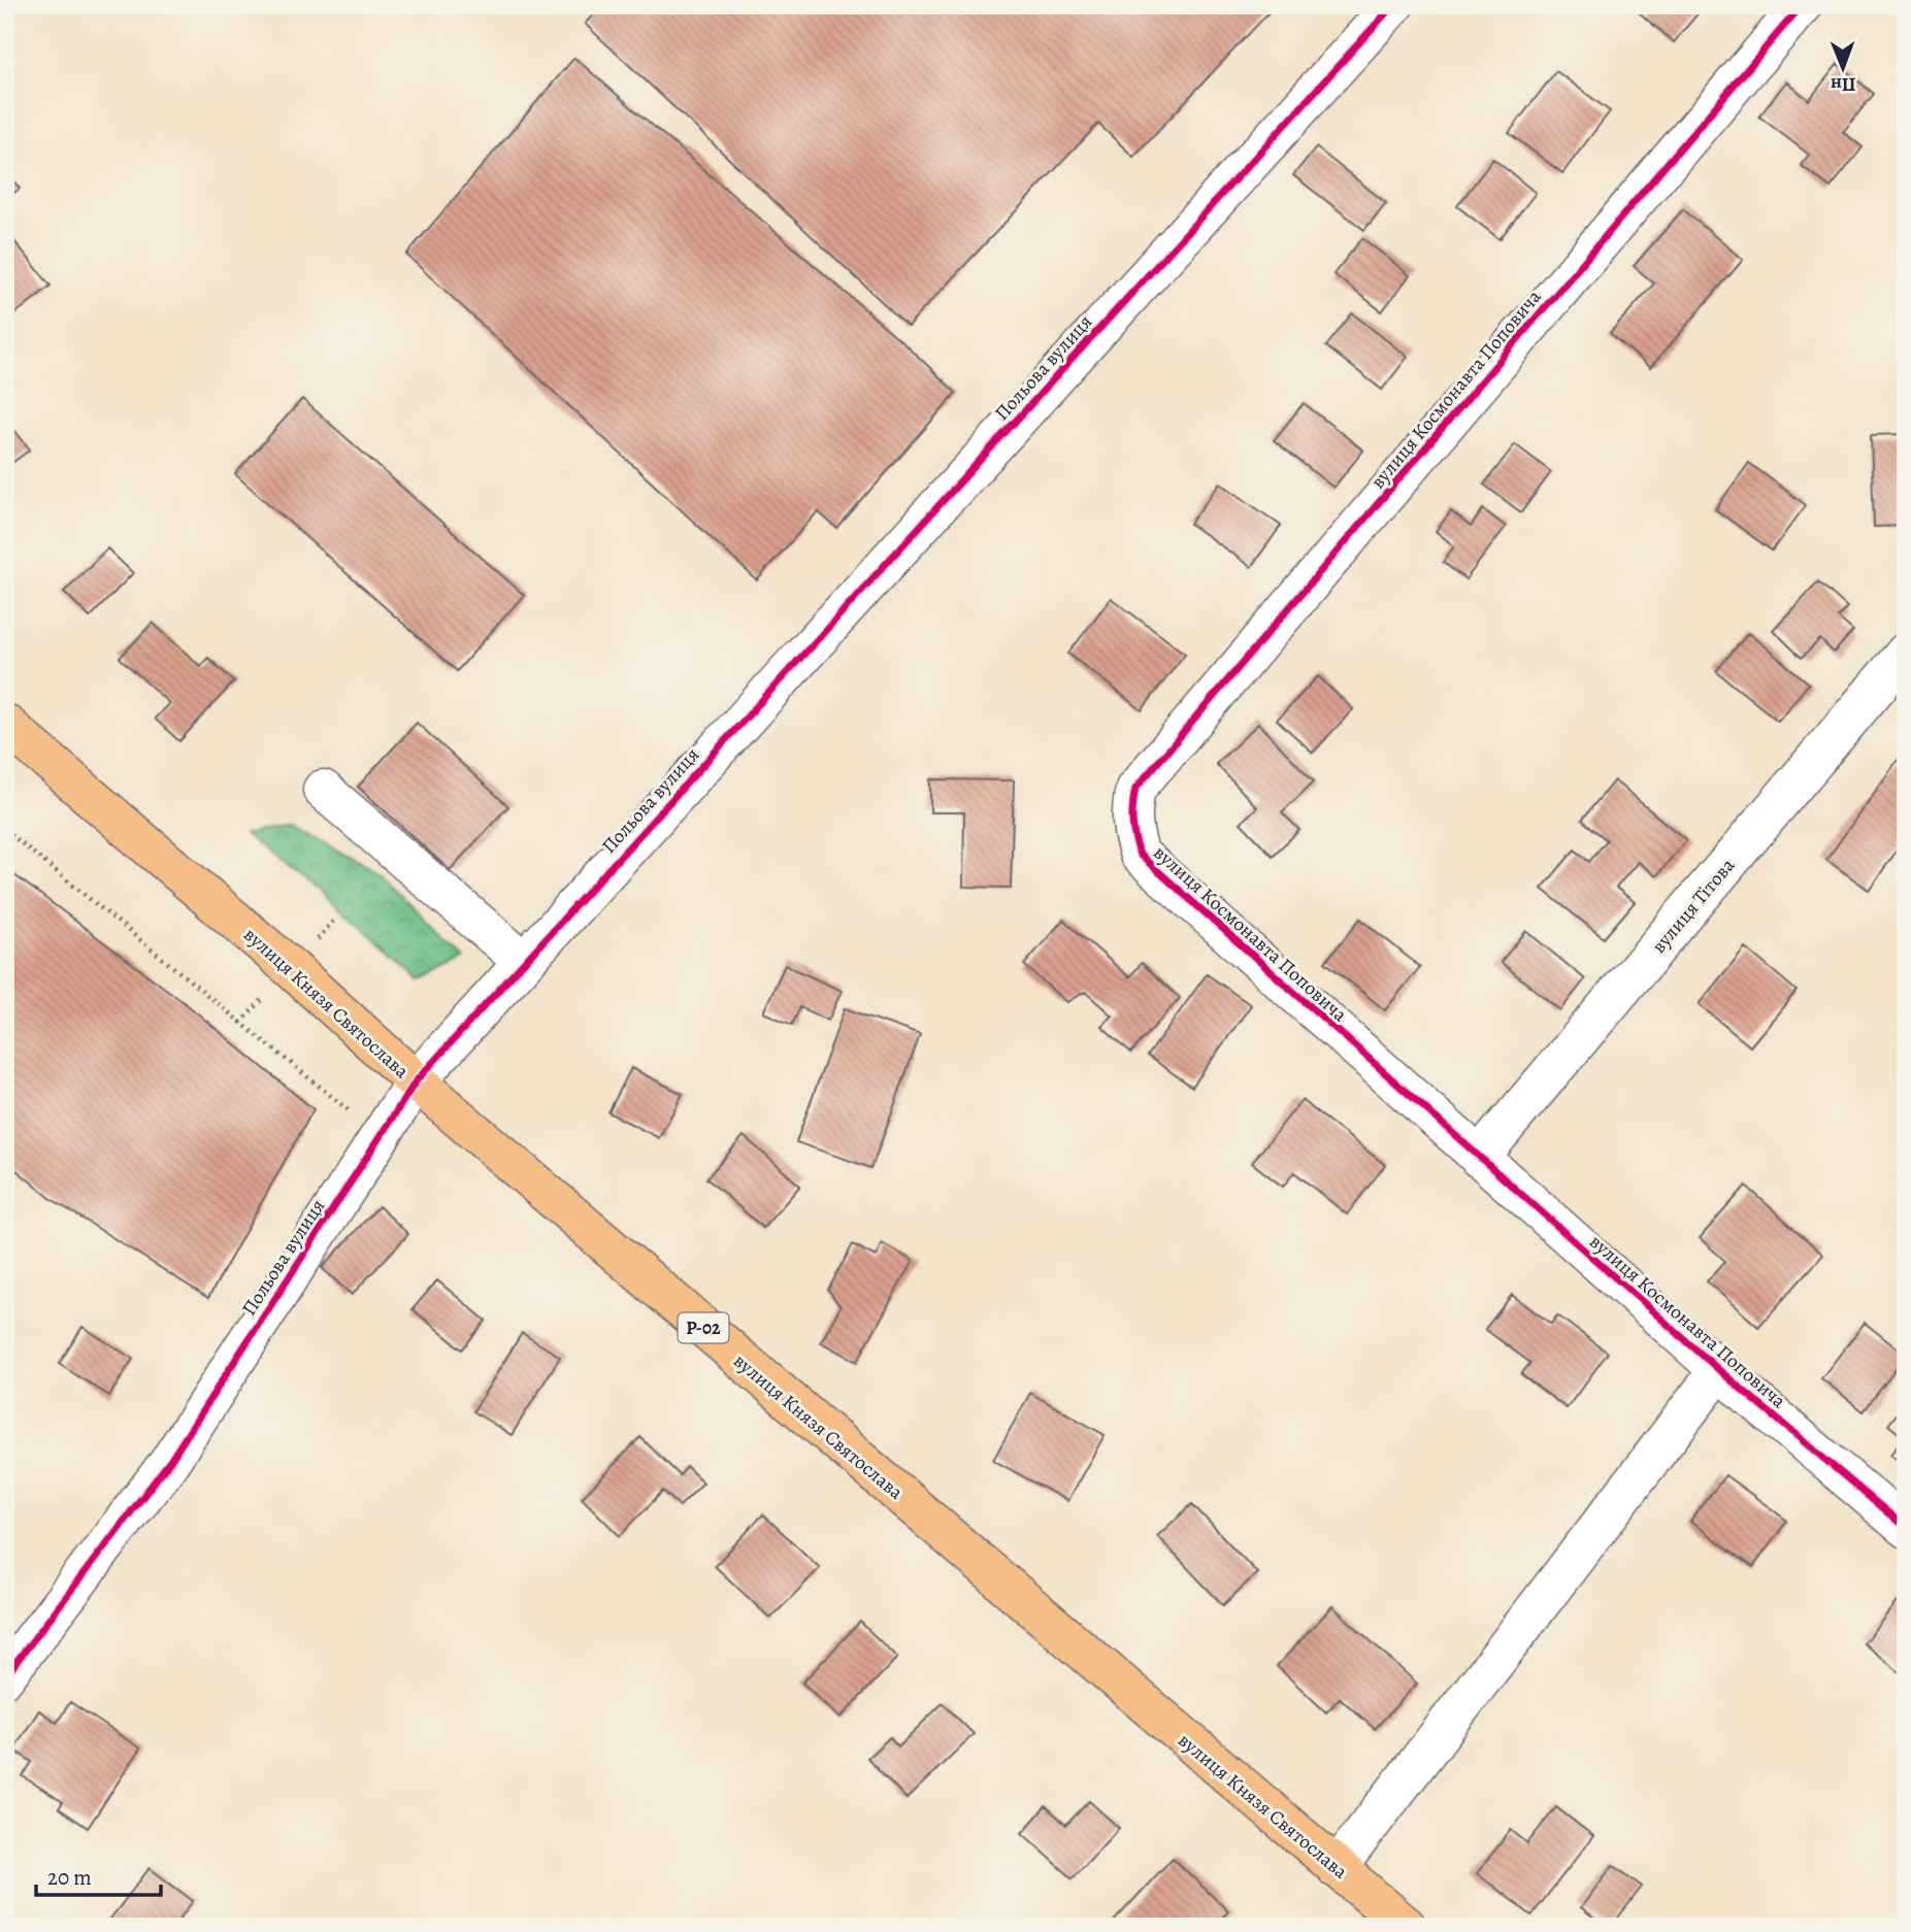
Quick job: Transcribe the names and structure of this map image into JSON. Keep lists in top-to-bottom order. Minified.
{"streets":{"main road":["вулиця Князя Святослава","Р-02"],"street":["Польова вулиця","вулиця Космонавта Поповича","вулиця Тітова"]},"crossings":[["Польова вулиця","вулиця Князя Святослава"],["вулиця Космонавта Поповича","вулиця Тітова"]],"scale_bar":"20 m","north":"bottom"}
